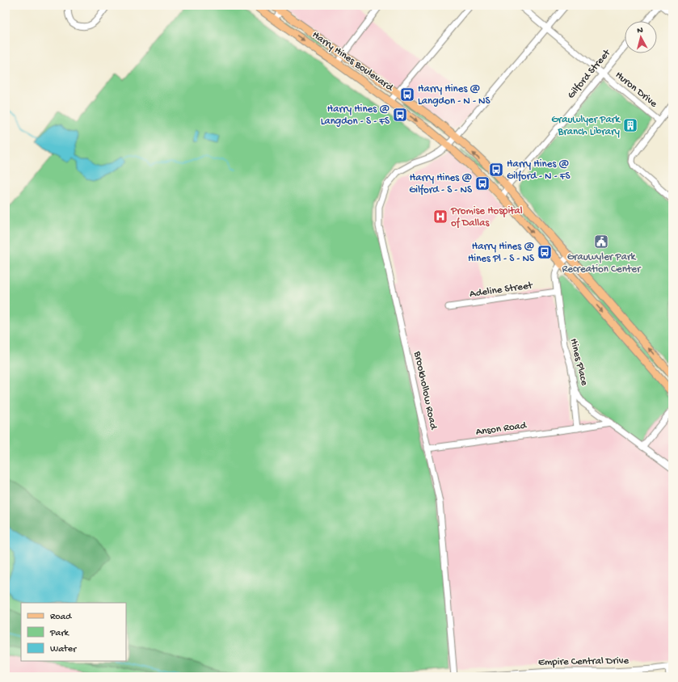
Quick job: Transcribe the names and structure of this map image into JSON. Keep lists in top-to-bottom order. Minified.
{"streets":{"main road":["Harry Hines Boulevard"],"street":["Gilford Street","Huron Drive","Adeline Street","Hines Place","Brookhollow Road","Anson Road","Empire Central Drive"]},"crossings":[["Harry Hines Boulevard","Gilford Street"],["Harry Hines Boulevard","Hines Place"],["Harry Hines Boulevard","Brookhollow Road"],["Gilford Street","Huron Drive"],["Huron Drive","Brookhollow Road"],["Adeline Street","Hines Place"],["Hines Place","Anson Road"],["Brookhollow Road","Anson Road"]],"places":{"bus stop":["Harry Hines @ Langdon - N - NS","Harry Hines @ Langdon - S - FS","Harry Hines @ Gilford - N - FS","Harry Hines @ Gilford - S - NS","Harry Hines @ Hines Pl - S - NS"],"building":["Grauwlyer Park Branch Library"],"hospital":["Promise Hospital of Dallas"],"public building":["Grauwyler Park Recreation Center"]},"legend":["Road","Park","Water"],"north":"top"}
